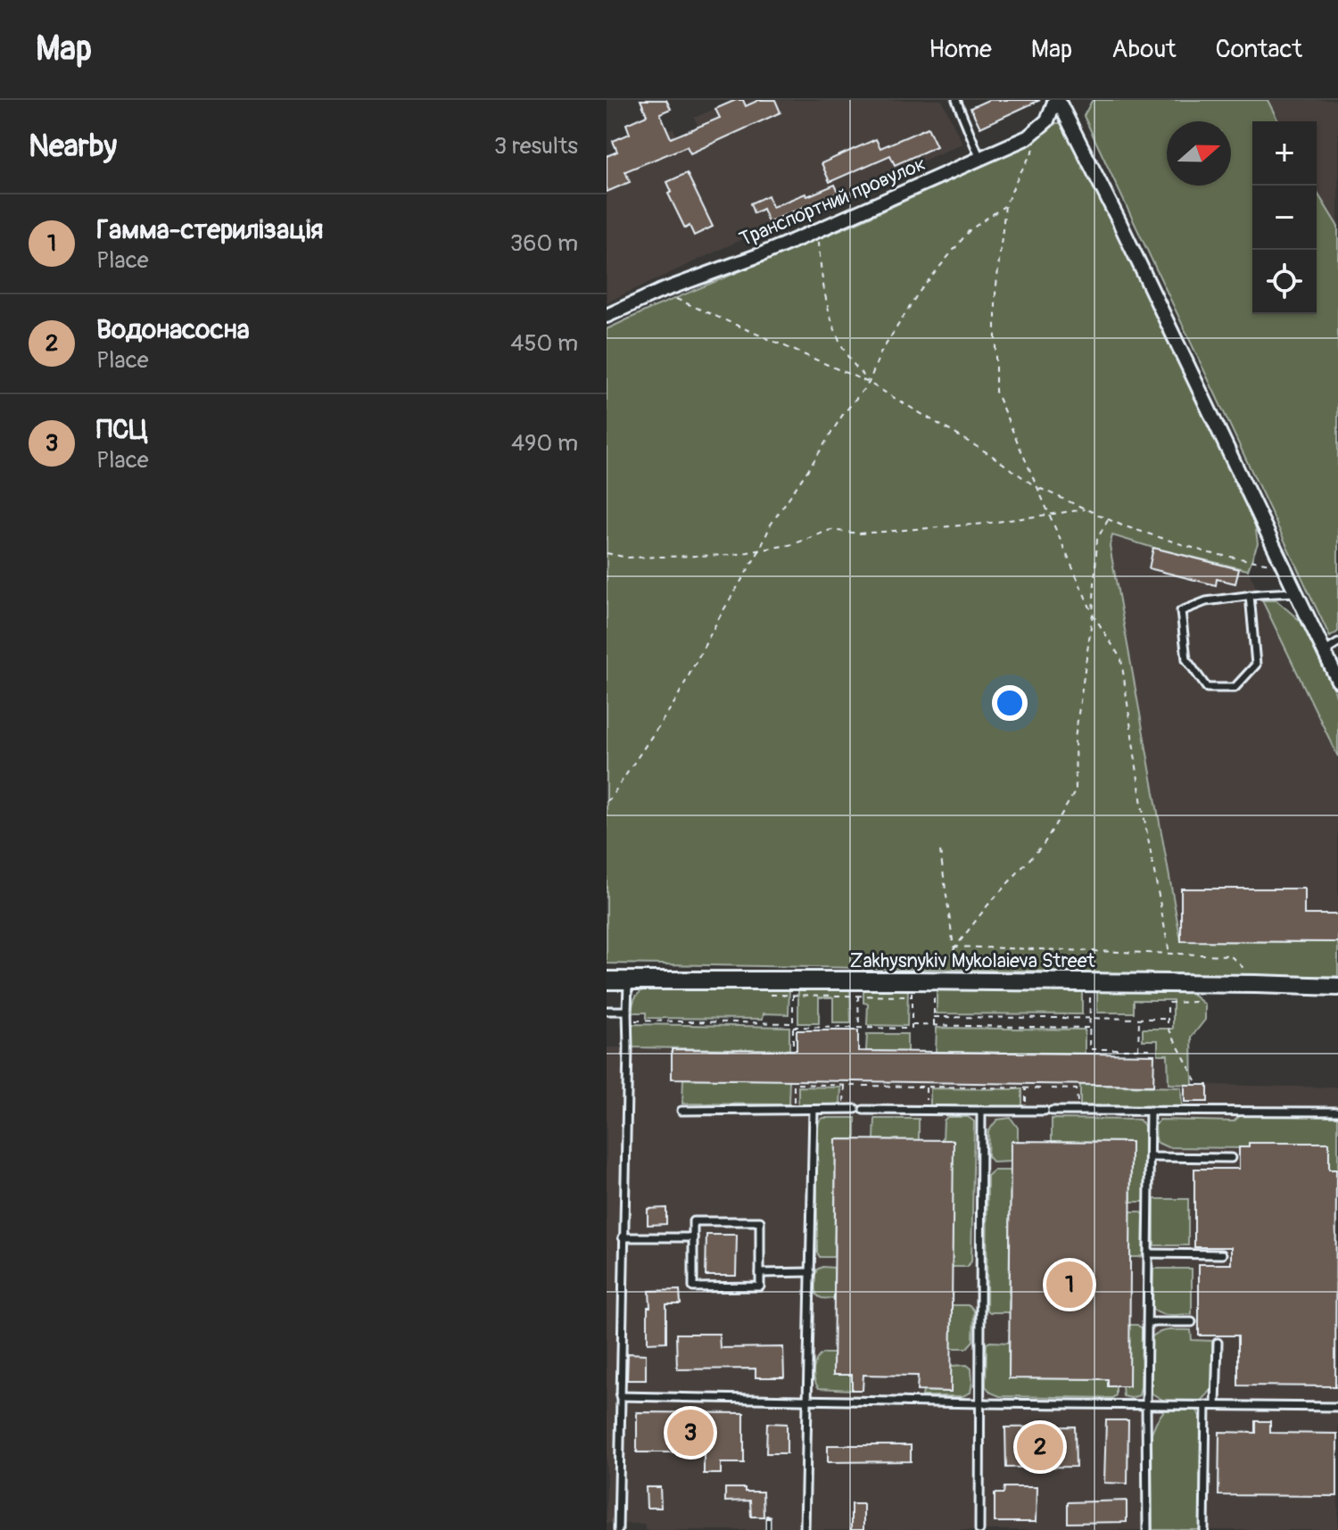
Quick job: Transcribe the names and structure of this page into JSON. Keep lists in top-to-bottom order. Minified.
{"streets":{"street":["Транспортний провулок","Zakhysnykiv Mykolaieva Street"]},"north":"right","page":{"header":"Map","nav":["Home","Map","About","Contact"],"heading":["Nearby","3 results"],"map_buttons":["+","−"],"list":[{"mark":"1","name":"Гамма-стерилізація","note":"Place","value":"360 m"},{"mark":"2","name":"Водонасосна","note":"Place","value":"450 m"},{"mark":"3","name":"ПСЦ","note":"Place","value":"490 m"}],"pins":["1","3","2"]}}
